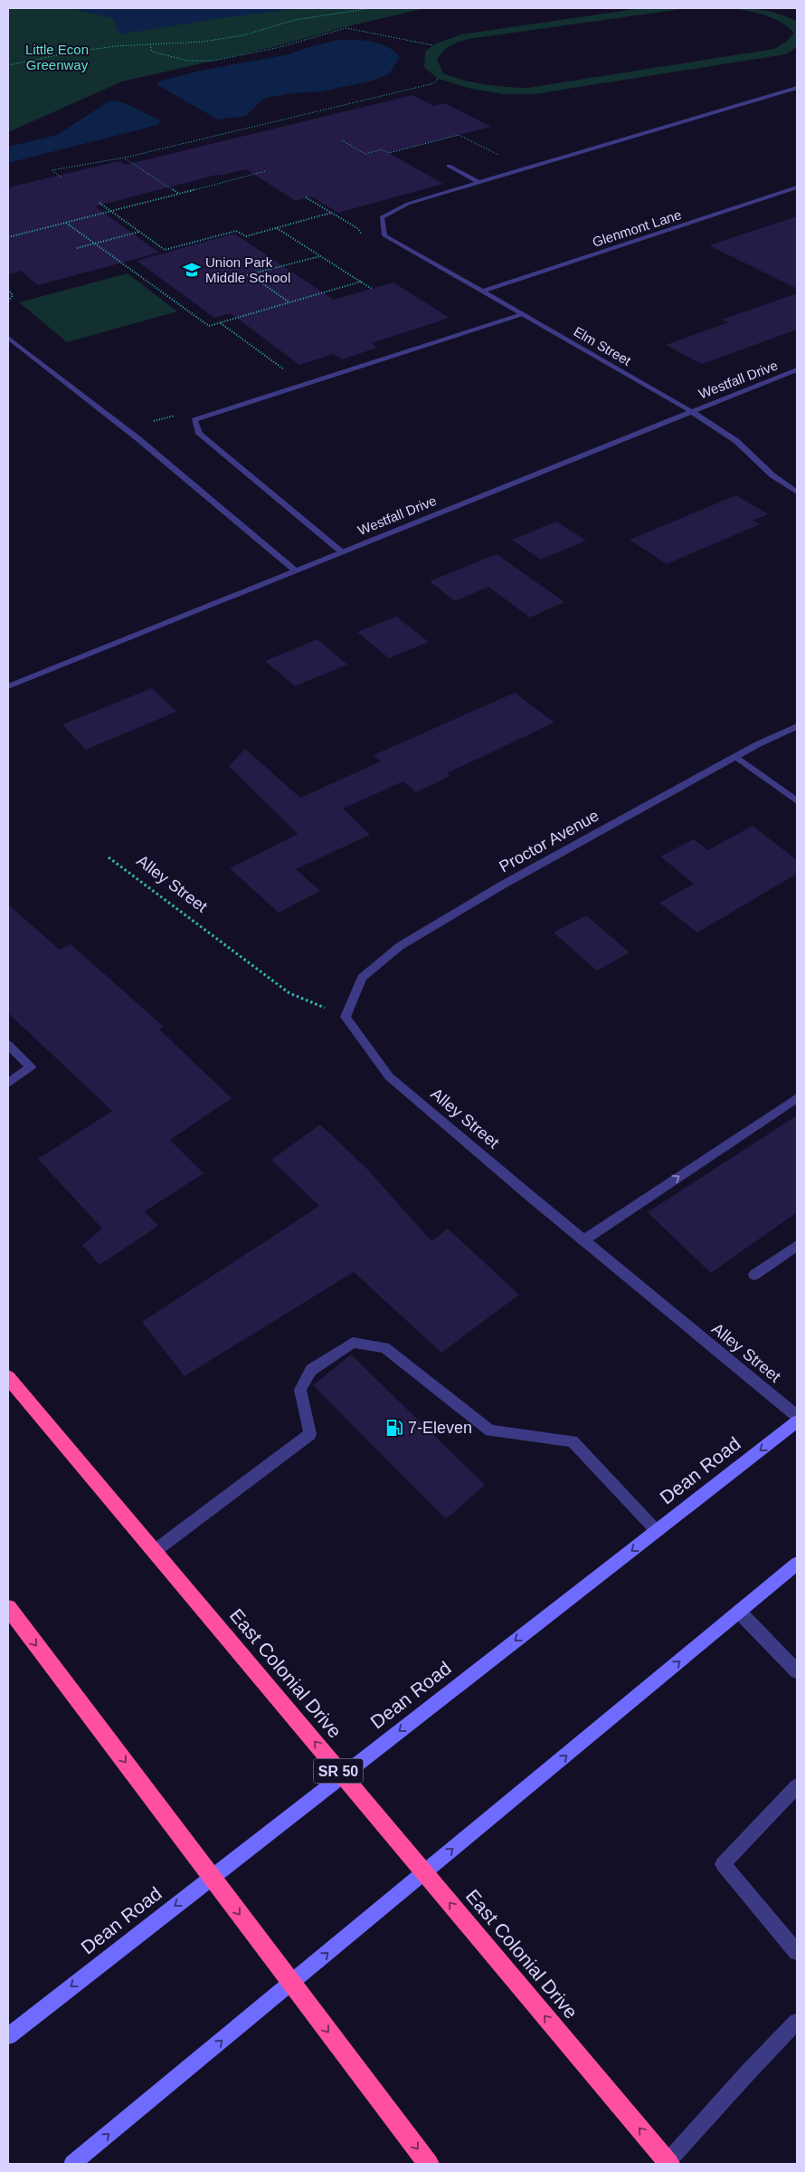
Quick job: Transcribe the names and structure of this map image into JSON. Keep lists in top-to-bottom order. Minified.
{"streets":{"highway":["East Colonial Drive","SR 50"],"main road":["Dean Road"],"street":["Glenmont Lane","Elm Street","Westfall Drive","Proctor Avenue","Alley Street"]},"crossings":[["Glenmont Lane","Elm Street"],["Elm Street","Westfall Drive"],["Proctor Avenue","Alley Street"],["Dean Road","East Colonial Drive"]],"one_way":["Dean Road","East Colonial Drive"],"parks":["Little Econ Greenway"],"places":{"school or university":["Union Park Middle School"],"fuel station":["7-Eleven"]}}
